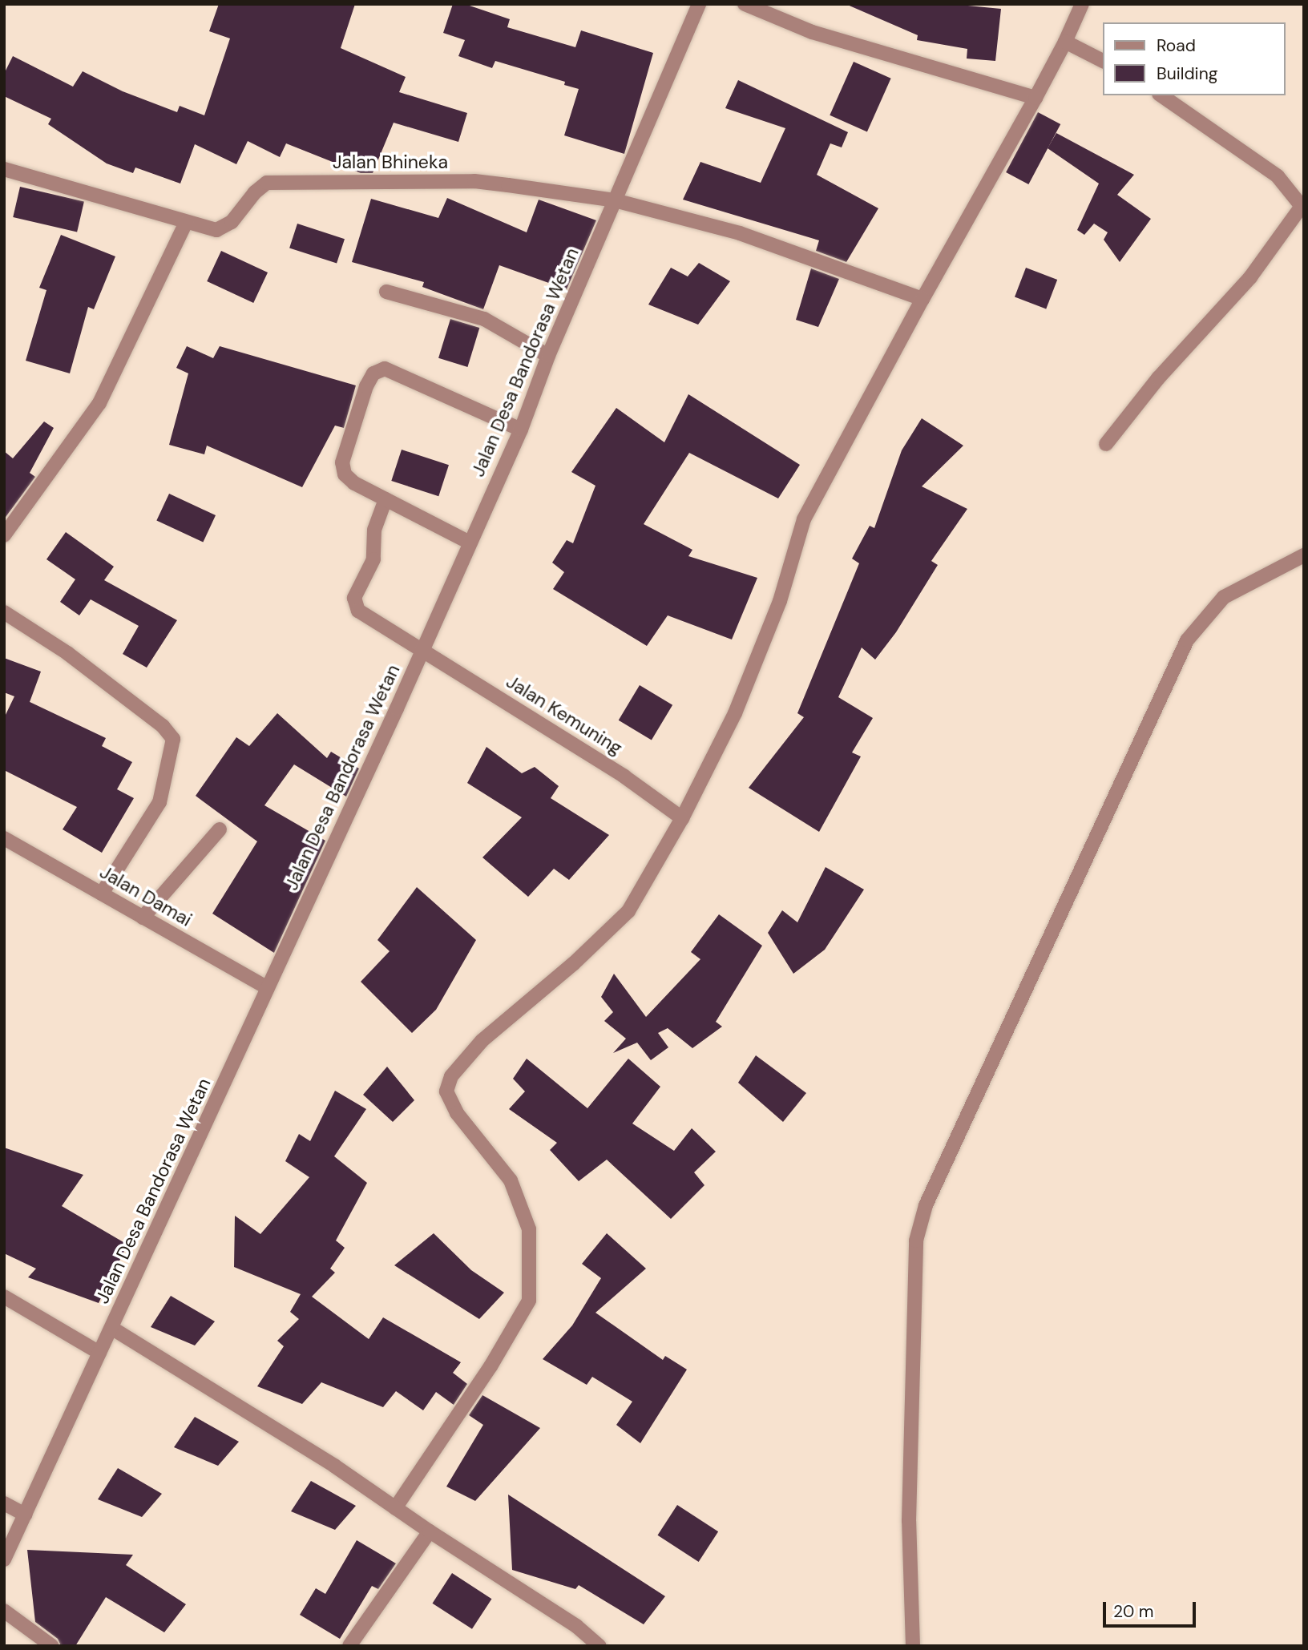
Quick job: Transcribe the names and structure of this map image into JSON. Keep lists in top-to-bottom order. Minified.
{"streets":{"street":["Jalan Bhineka","Jalan Desa Bandorasa Wetan","Jalan Kemuning","Jalan Damai"]},"crossings":[["Jalan Bhineka","Jalan Desa Bandorasa Wetan"],["Jalan Desa Bandorasa Wetan","Jalan Kemuning"],["Jalan Desa Bandorasa Wetan","Jalan Damai"]],"legend":["Road","Building"],"scale_bar":"20 m"}
